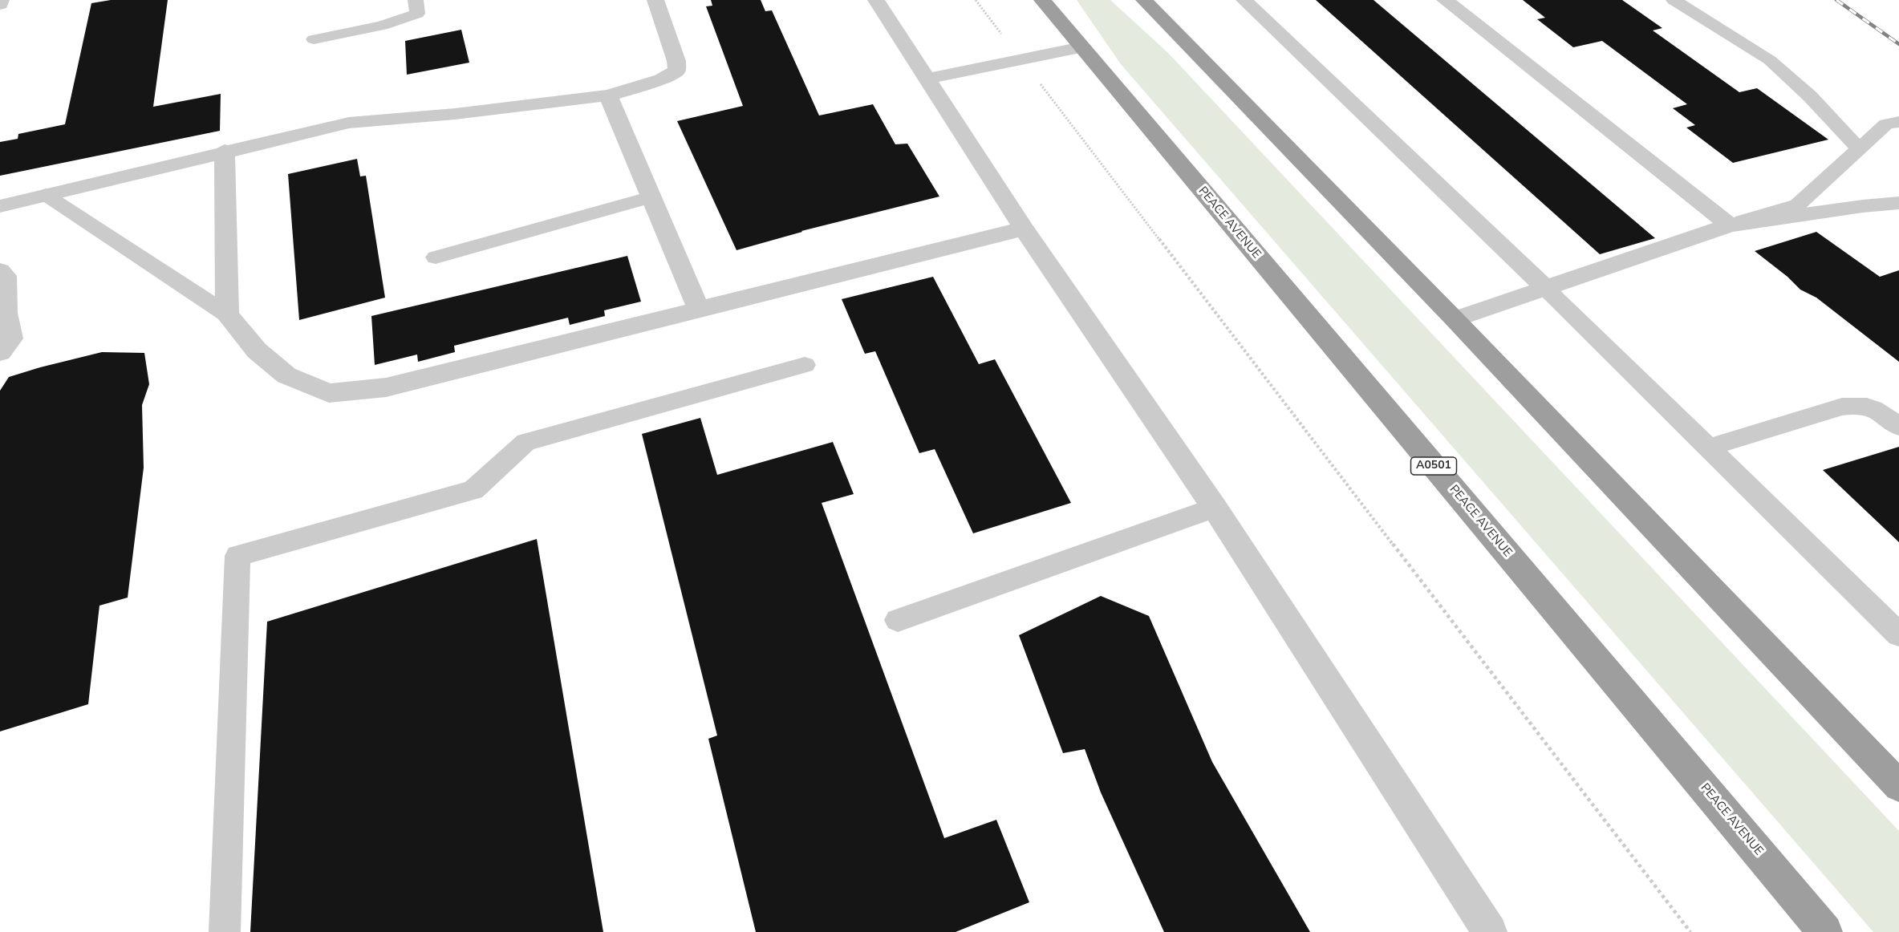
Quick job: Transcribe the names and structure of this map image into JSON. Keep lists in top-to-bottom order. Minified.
{"streets":{"highway":["PEACE AVENUE","A0501"]}}
